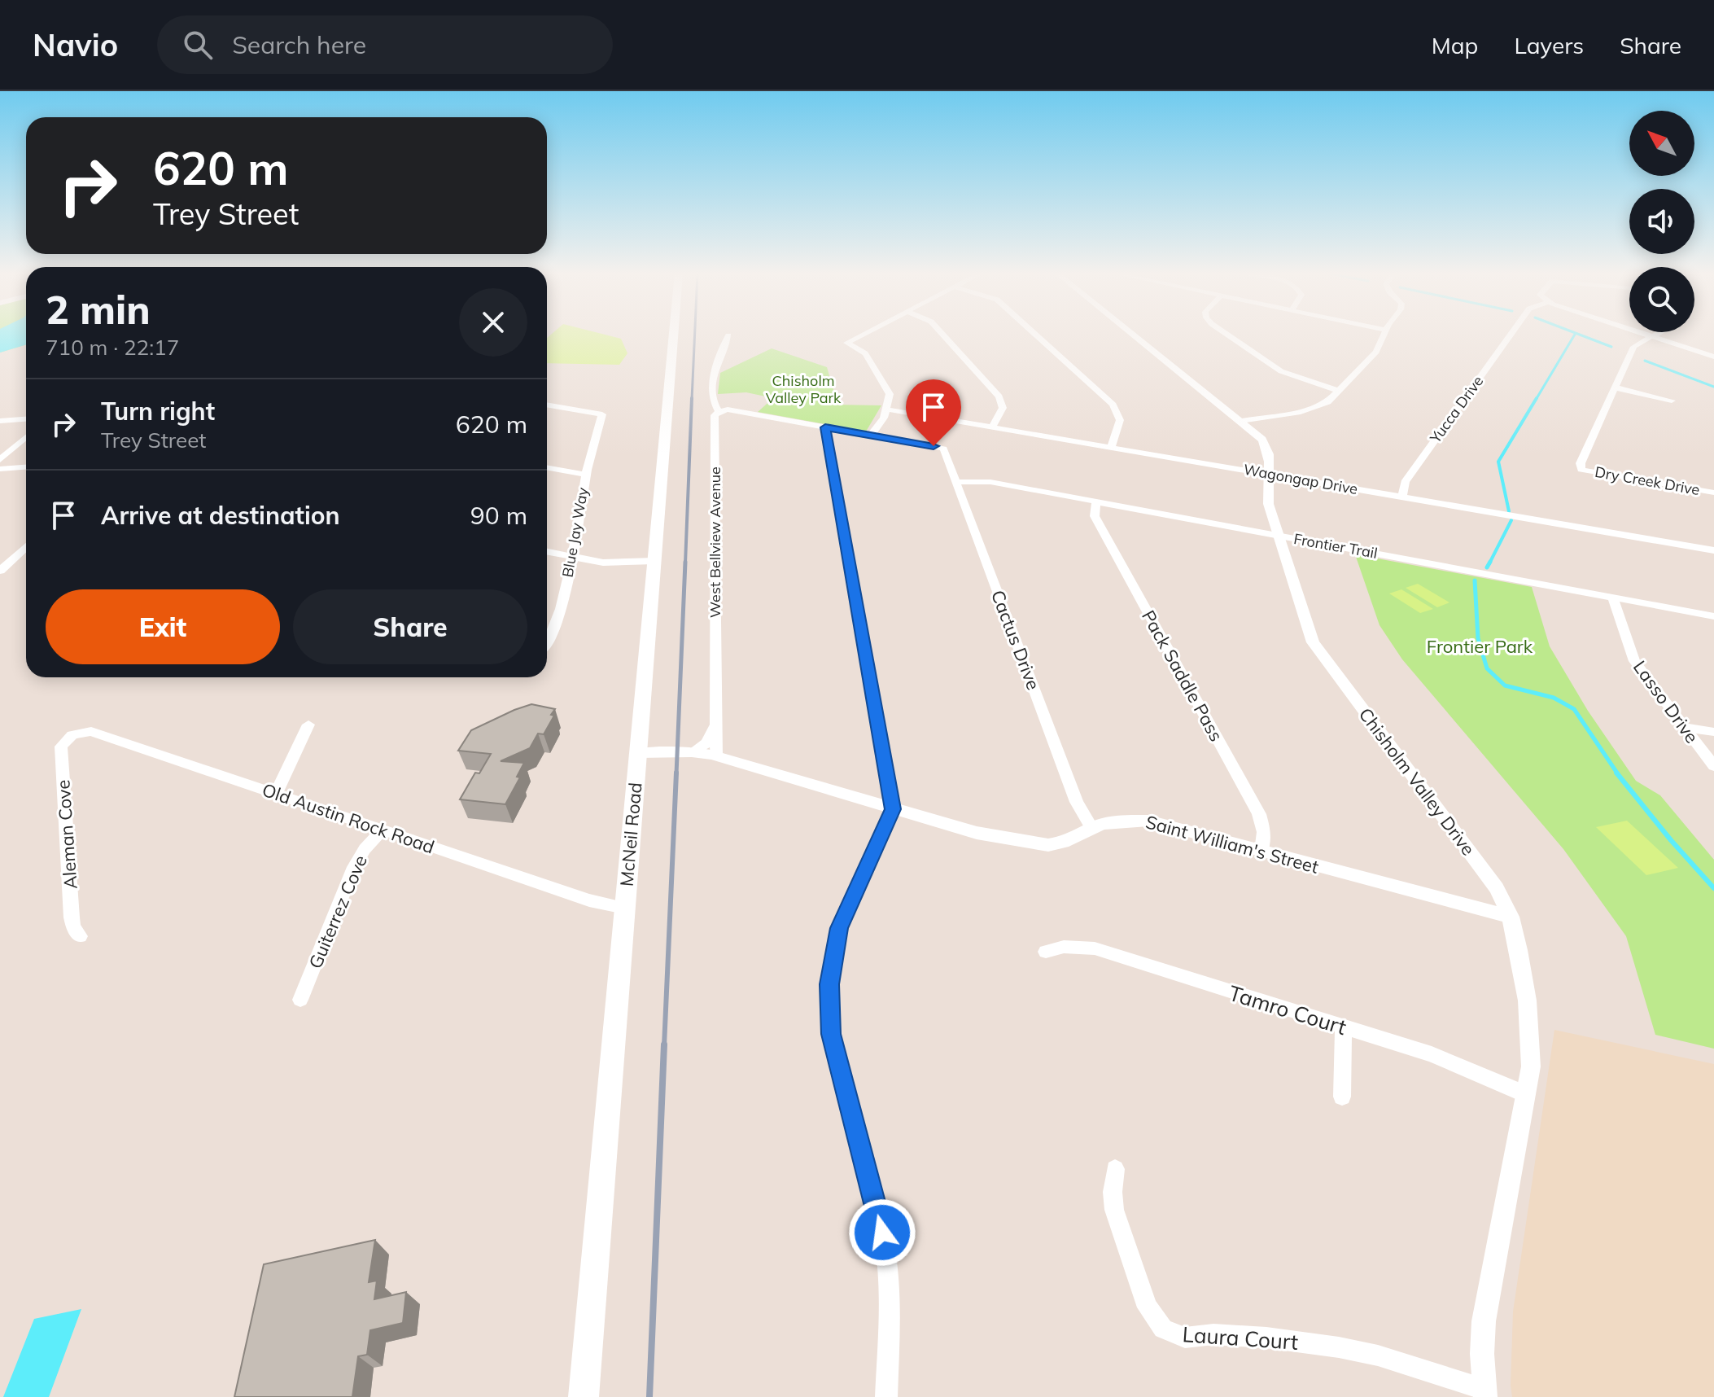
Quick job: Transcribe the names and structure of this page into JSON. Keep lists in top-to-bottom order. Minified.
{"streets":{"main road":["McNeil Road"],"street":["Yucca Drive","Wagongap Drive","Dry Creek Drive","Blue Jay Way","West Bellview Avenue","Frontier Trail","Cactus Drive","Pack Saddle Pass","Lasso Drive","Chisholm Valley Drive","Old Austin Rock Road","Aleman Cove","Saint William's Street","Guiterrez Cove","Tamro Court","Laura Court"]},"crossings":[["Yucca Drive","Wagongap Drive"],["Wagongap Drive","Chisholm Valley Drive"],["West Bellview Avenue","Saint William's Street"],["Frontier Trail","Cactus Drive"],["Frontier Trail","Pack Saddle Pass"],["Frontier Trail","Lasso Drive"],["Frontier Trail","Chisholm Valley Drive"],["Cactus Drive","Saint William's Street"],["Pack Saddle Pass","Saint William's Street"],["Chisholm Valley Drive","Saint William's Street"],["Chisholm Valley Drive","Tamro Court"],["Chisholm Valley Drive","Laura Court"],["Old Austin Rock Road","Aleman Cove"],["Old Austin Rock Road","McNeil Road"],["Old Austin Rock Road","Guiterrez Cove"],["McNeil Road","Saint William's Street"]],"parks":["Chisholm Valley Park","Frontier Park"],"north":"top left","page":{"header":"Navio","search":"Search here","nav":["Map","Layers","Share"],"turn":["620 m","Trey Street"],"heading":["2 min","710 m · 22:17"],"list":[{"name":"Turn right","note":"Trey Street","value":"620 m"},{"name":"Arrive at destination","value":"90 m"}],"buttons":["Exit","Share"]}}
